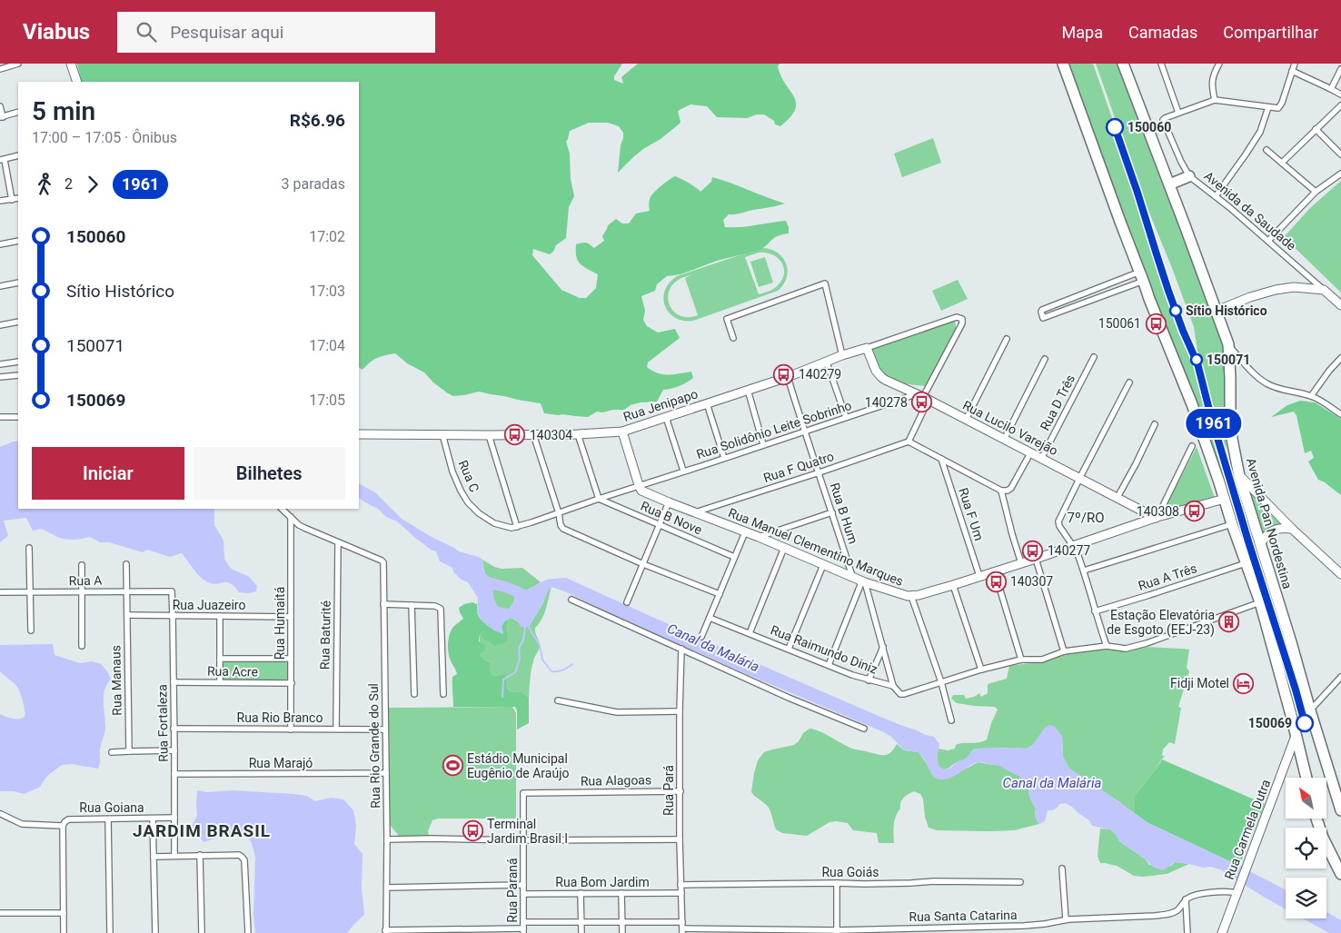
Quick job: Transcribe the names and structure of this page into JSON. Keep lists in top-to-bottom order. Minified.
{"streets":{"highway":["Avenida Pan Nordestina"],"street":["Avenida da Saudade","Rua D Três","Rua Jenipapo","Rua Lucilo Varejão","Rua Solidônio Leite Sobrinho","Rua F Quatro","Rua C","Rua B Hum","Rua F Um","Rua B Nove","Rua Manuel Clementino Marques","Rua A Três","Rua A","Rua Juazeiro","Rua Humaitá","Rua Baturité","Rua Raimundo Diniz","Rua Acre","Rua Manaus","Rua Rio Branco","Rua Fortaleza","Rua Rio Grande do Sul","Rua Marajó","Rua Alagoas","Rua Pará","Rua Goiana","Rua Carmela Dutra","Rua Goiás","Rua Bom Jardim","Rua Paraná","Rua Santa Catarina"]},"crossings":[["Rua D Três","Rua Lucilo Varejão"],["Rua Jenipapo","Rua Lucilo Varejão"],["Rua Jenipapo","Rua Solidônio Leite Sobrinho"],["Rua Jenipapo","Rua C"],["Rua Jenipapo","Rua B Hum"],["Rua Lucilo Varejão","Rua Solidônio Leite Sobrinho"],["Rua Lucilo Varejão","Rua Manuel Clementino Marques"],["Rua Solidônio Leite Sobrinho","Rua C"],["Rua Solidônio Leite Sobrinho","Rua B Hum"],["Rua Solidônio Leite Sobrinho","Rua B Nove"],["Rua Solidônio Leite Sobrinho","Rua Manuel Clementino Marques"],["Rua F Quatro","Rua B Hum"],["Rua F Quatro","Rua Manuel Clementino Marques"],["Rua B Hum","Rua Manuel Clementino Marques"],["Rua F Um","Rua Manuel Clementino Marques"],["Rua A","Rua Manaus"],["Rua A","Rua Fortaleza"],["Rua Juazeiro","Rua Humaitá"],["Rua Juazeiro","Rua Manaus"],["Rua Juazeiro","Rua Fortaleza"],["Rua Humaitá","Rua Acre"],["Rua Humaitá","Rua Rio Branco"],["Rua Baturité","Rua Rio Branco"],["Rua Baturité","Rua Rio Grande do Sul"],["Rua Acre","Rua Fortaleza"],["Rua Rio Branco","Rua Fortaleza"],["Rua Rio Branco","Rua Rio Grande do Sul"],["Rua Fortaleza","Rua Marajó"],["Rua Fortaleza","Rua Goiana"],["Rua Rio Grande do Sul","Rua Marajó"],["Rua Alagoas","Rua Pará"],["Rua Alagoas","Rua Paraná"],["Rua Pará","Rua Goiás"],["Rua Pará","Rua Bom Jardim"],["Rua Pará","Rua Santa Catarina"],["Rua Carmela Dutra","Rua Santa Catarina"],["Rua Bom Jardim","Rua Paraná"]],"districts":["7º/RO","JARDIM BRASIL"],"water":["Canal da Malária"],"places":{"other":["150060","Sítio Histórico","150071","150069"],"bus stop":["150061","140279","140278","140304","140308","140277","140307","Terminal Jardim Brasil I"],"building":["Estação Elevatória de Esgoto (EEJ-23)"],"hotel":["Fidji Motel"],"sports":["Estádio Municipal Eugênio de Araújo"]},"lines":["bus line 1961"],"north":"top left","page":{"header":"Viabus","search":"Pesquisar aqui","nav":["Mapa","Camadas","Compartilhar"],"on_map":"1961","heading":["5 min","17:00 – 17:05 · Ônibus","R$6.96"],"legs":["2","1961","3 paradas"],"list":[{"name":"150060","value":"17:02"},{"name":"Sítio Histórico","value":"17:03"},{"name":"150071","value":"17:04"},{"name":"150069","value":"17:05"}],"buttons":["Iniciar","Bilhetes"]}}
